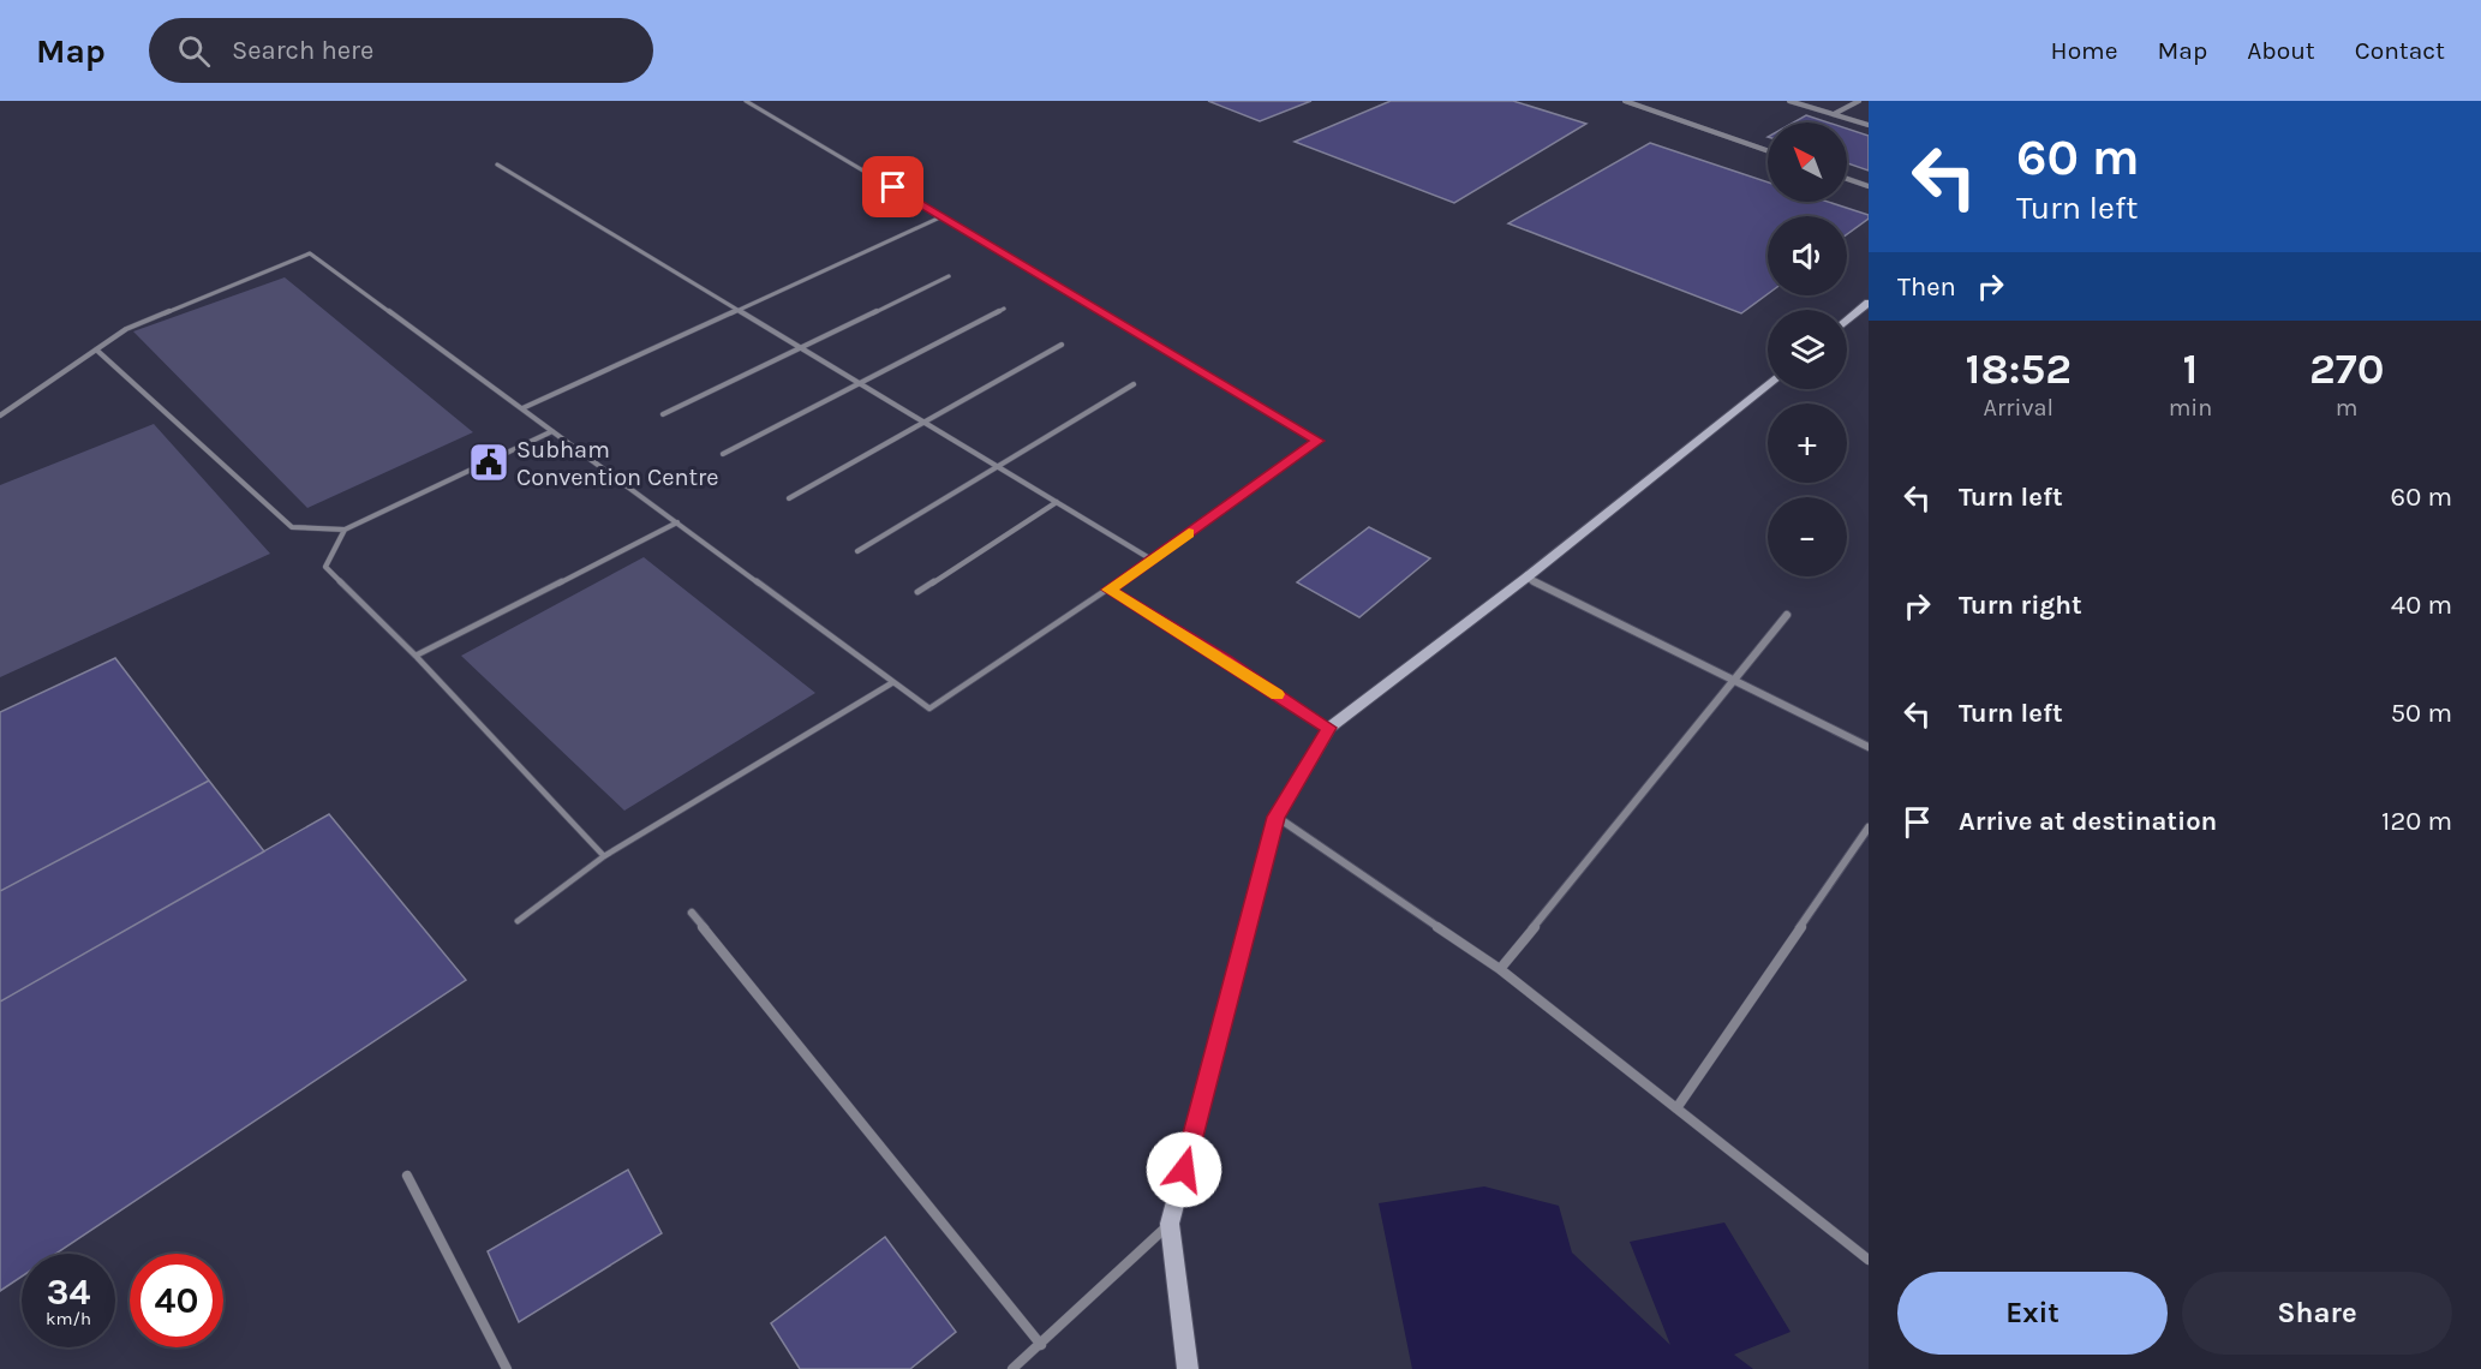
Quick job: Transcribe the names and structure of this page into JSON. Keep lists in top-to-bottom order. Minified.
{"places":{"public building":["Subham Convention Centre"]},"north":"top left","page":{"header":"Map","search":"Search here","nav":["Home","Map","About","Contact"],"turn":["60 m","Turn left"],"map_buttons":["+","−"],"then":"Then","eta":["18:52","Arrival","1","min","270","m"],"list":[{"name":"Turn left","value":"60 m"},{"name":"Turn right","value":"40 m"},{"name":"Turn left","value":"50 m"},{"name":"Arrive at destination","value":"120 m"}],"speed":"34 km/h","limit":"40","buttons":["Exit","Share"]}}
